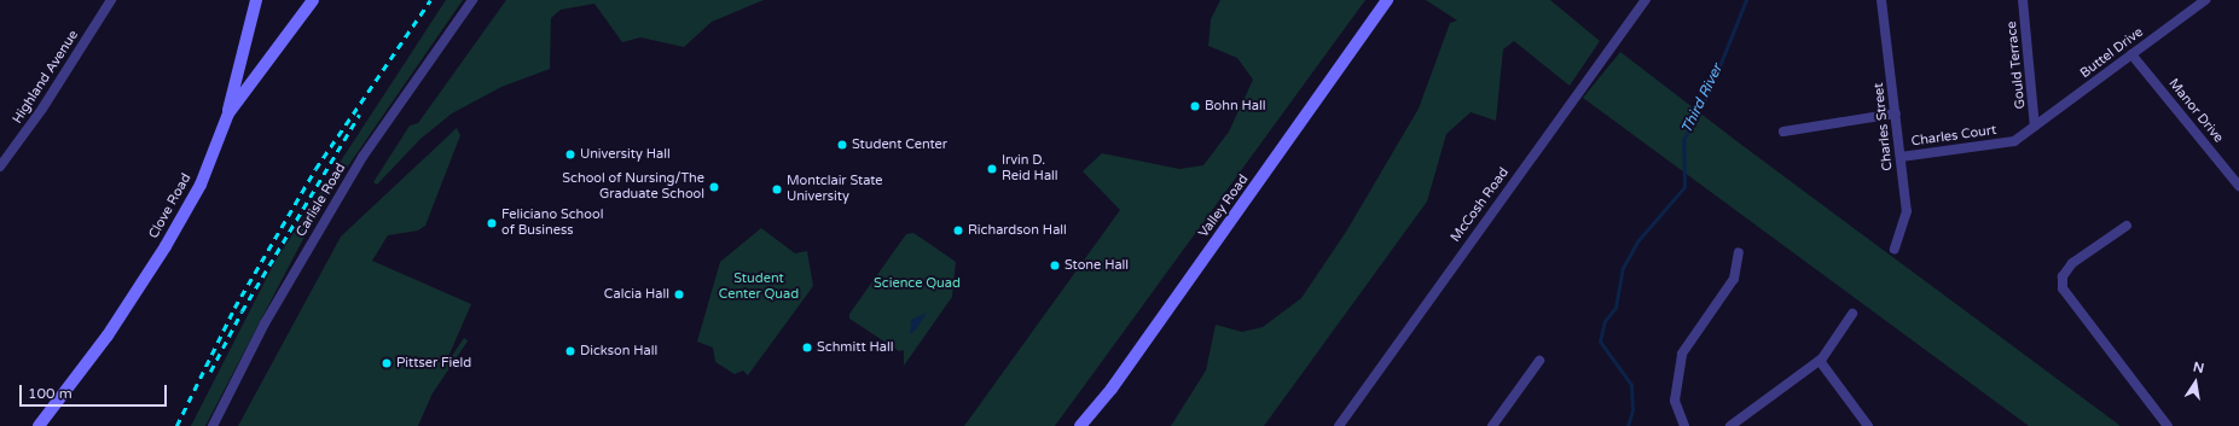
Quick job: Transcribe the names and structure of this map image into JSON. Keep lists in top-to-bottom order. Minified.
{"streets":{"street":["Buttel Drive","Gould Terrace","Highland Avenue","Manor Drive","Charles Street","Charles Court","Carlisle Road","McCosh Road","Clove Road","Valley Road"]},"crossings":[["Buttel Drive","Gould Terrace"],["Buttel Drive","Manor Drive"],["Buttel Drive","Charles Court"],["Gould Terrace","Charles Court"],["Charles Street","Charles Court"]],"water":["Third River"],"parks":["Student Center Quad","Science Quad"],"places":["Bohn Hall","Student Center","University Hall","Irvin D. Reid Hall","School of Nursing/The Graduate School","Montclair State University","Feliciano School of Business","Richardson Hall","Stone Hall","Calcia Hall","Schmitt Hall","Dickson Hall","Pittser Field"],"scale_bar":"100 m","north":"top"}
